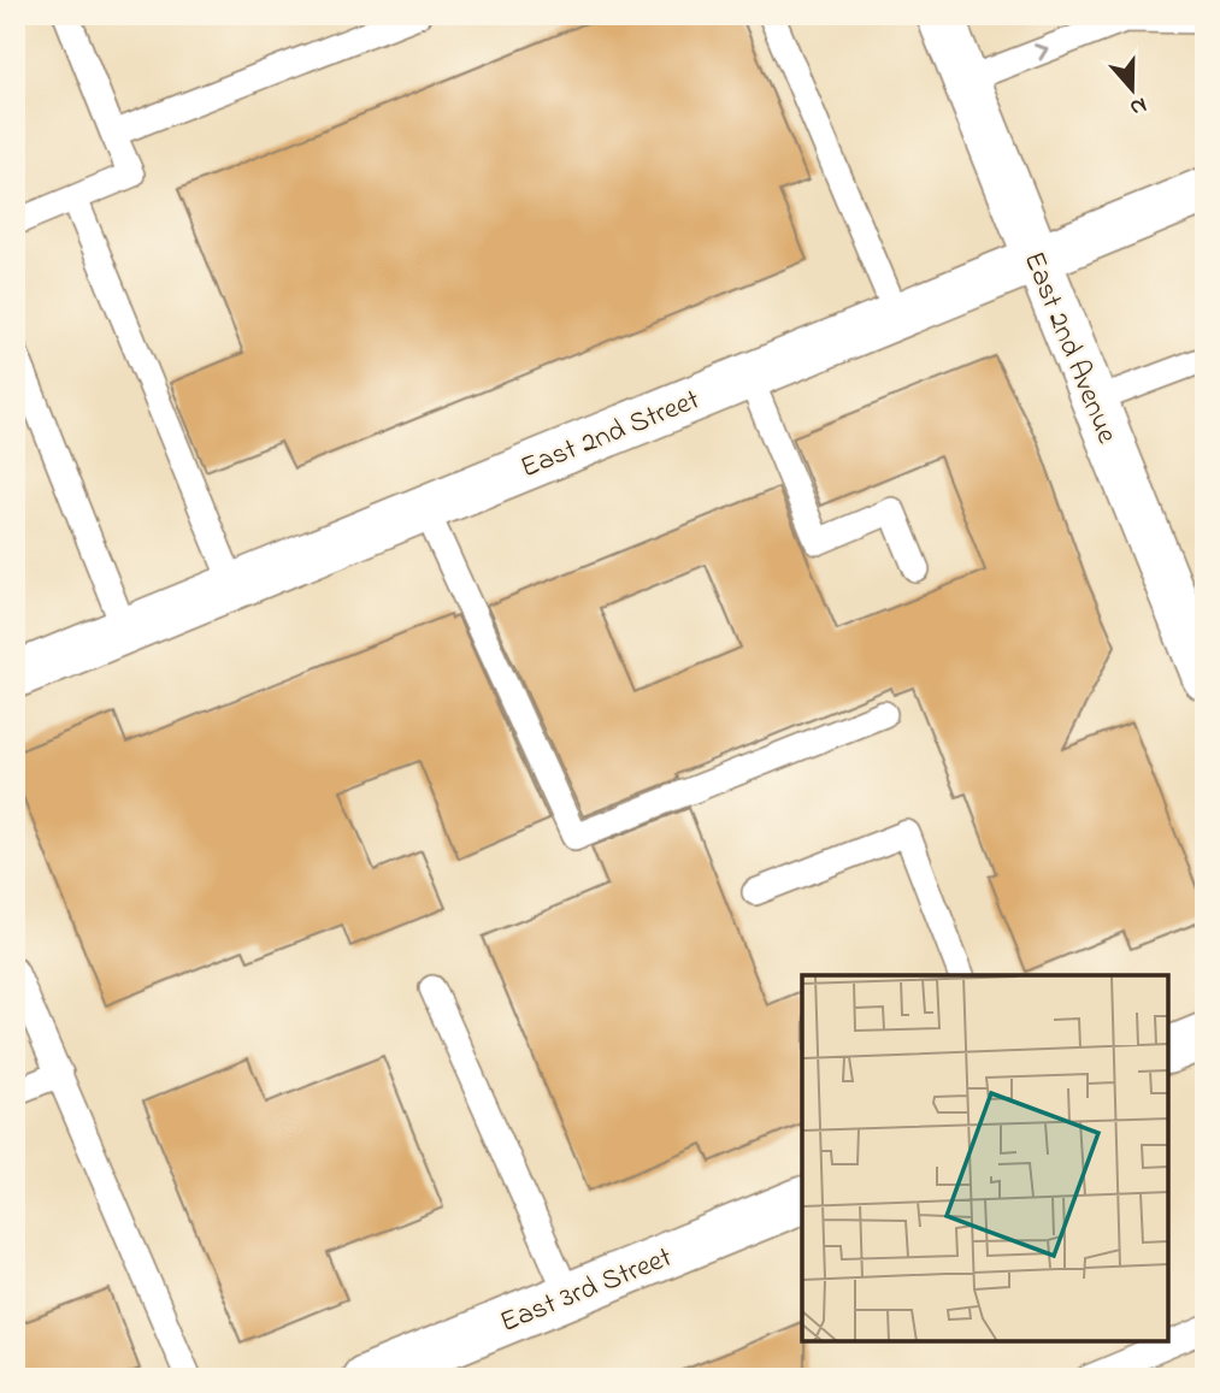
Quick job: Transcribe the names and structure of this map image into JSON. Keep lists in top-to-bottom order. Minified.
{"streets":{"street":["East 2nd Avenue","East 2nd Street","East 3rd Street"]},"crossings":[["East 2nd Avenue","East 2nd Street"]],"north":"bottom"}
